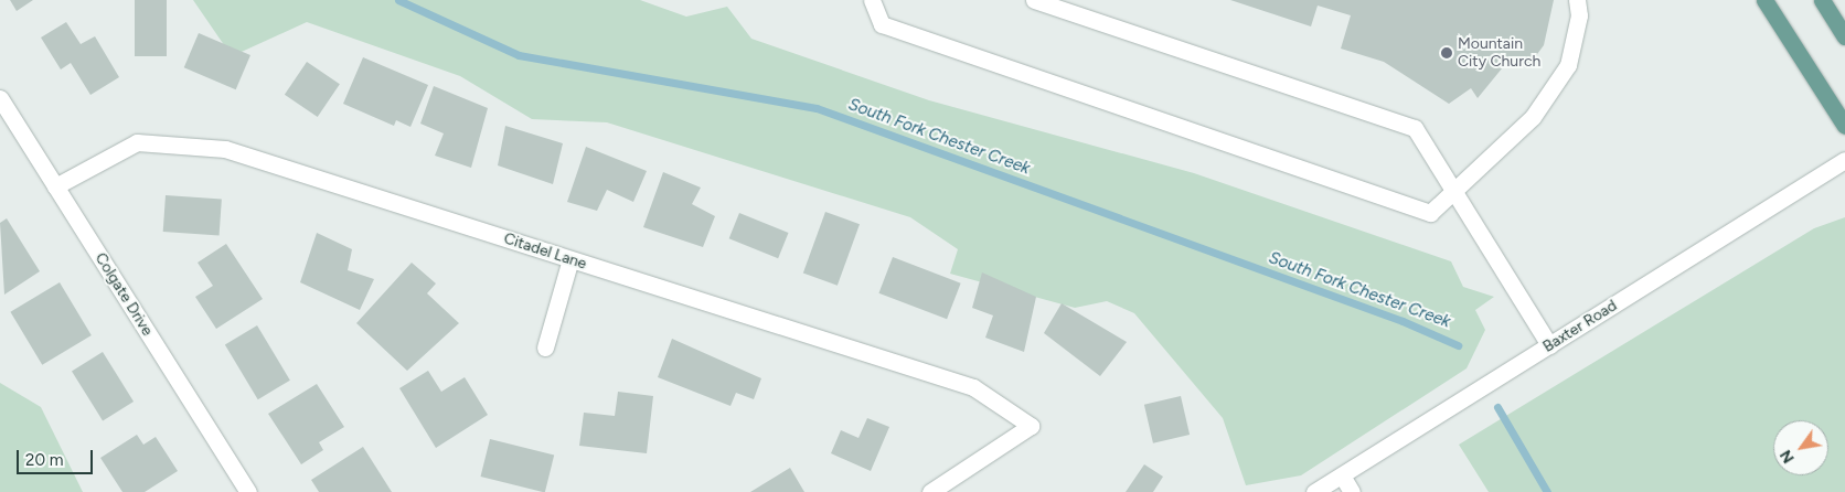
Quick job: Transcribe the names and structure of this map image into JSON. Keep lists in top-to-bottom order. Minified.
{"streets":{"street":["Citadel Lane","Colgate Drive","Baxter Road"]},"crossings":[["Citadel Lane","Colgate Drive"]],"water":["South Fork Chester Creek"],"places":["Mountain City Church"],"scale_bar":"20 m","north":"bottom left"}
